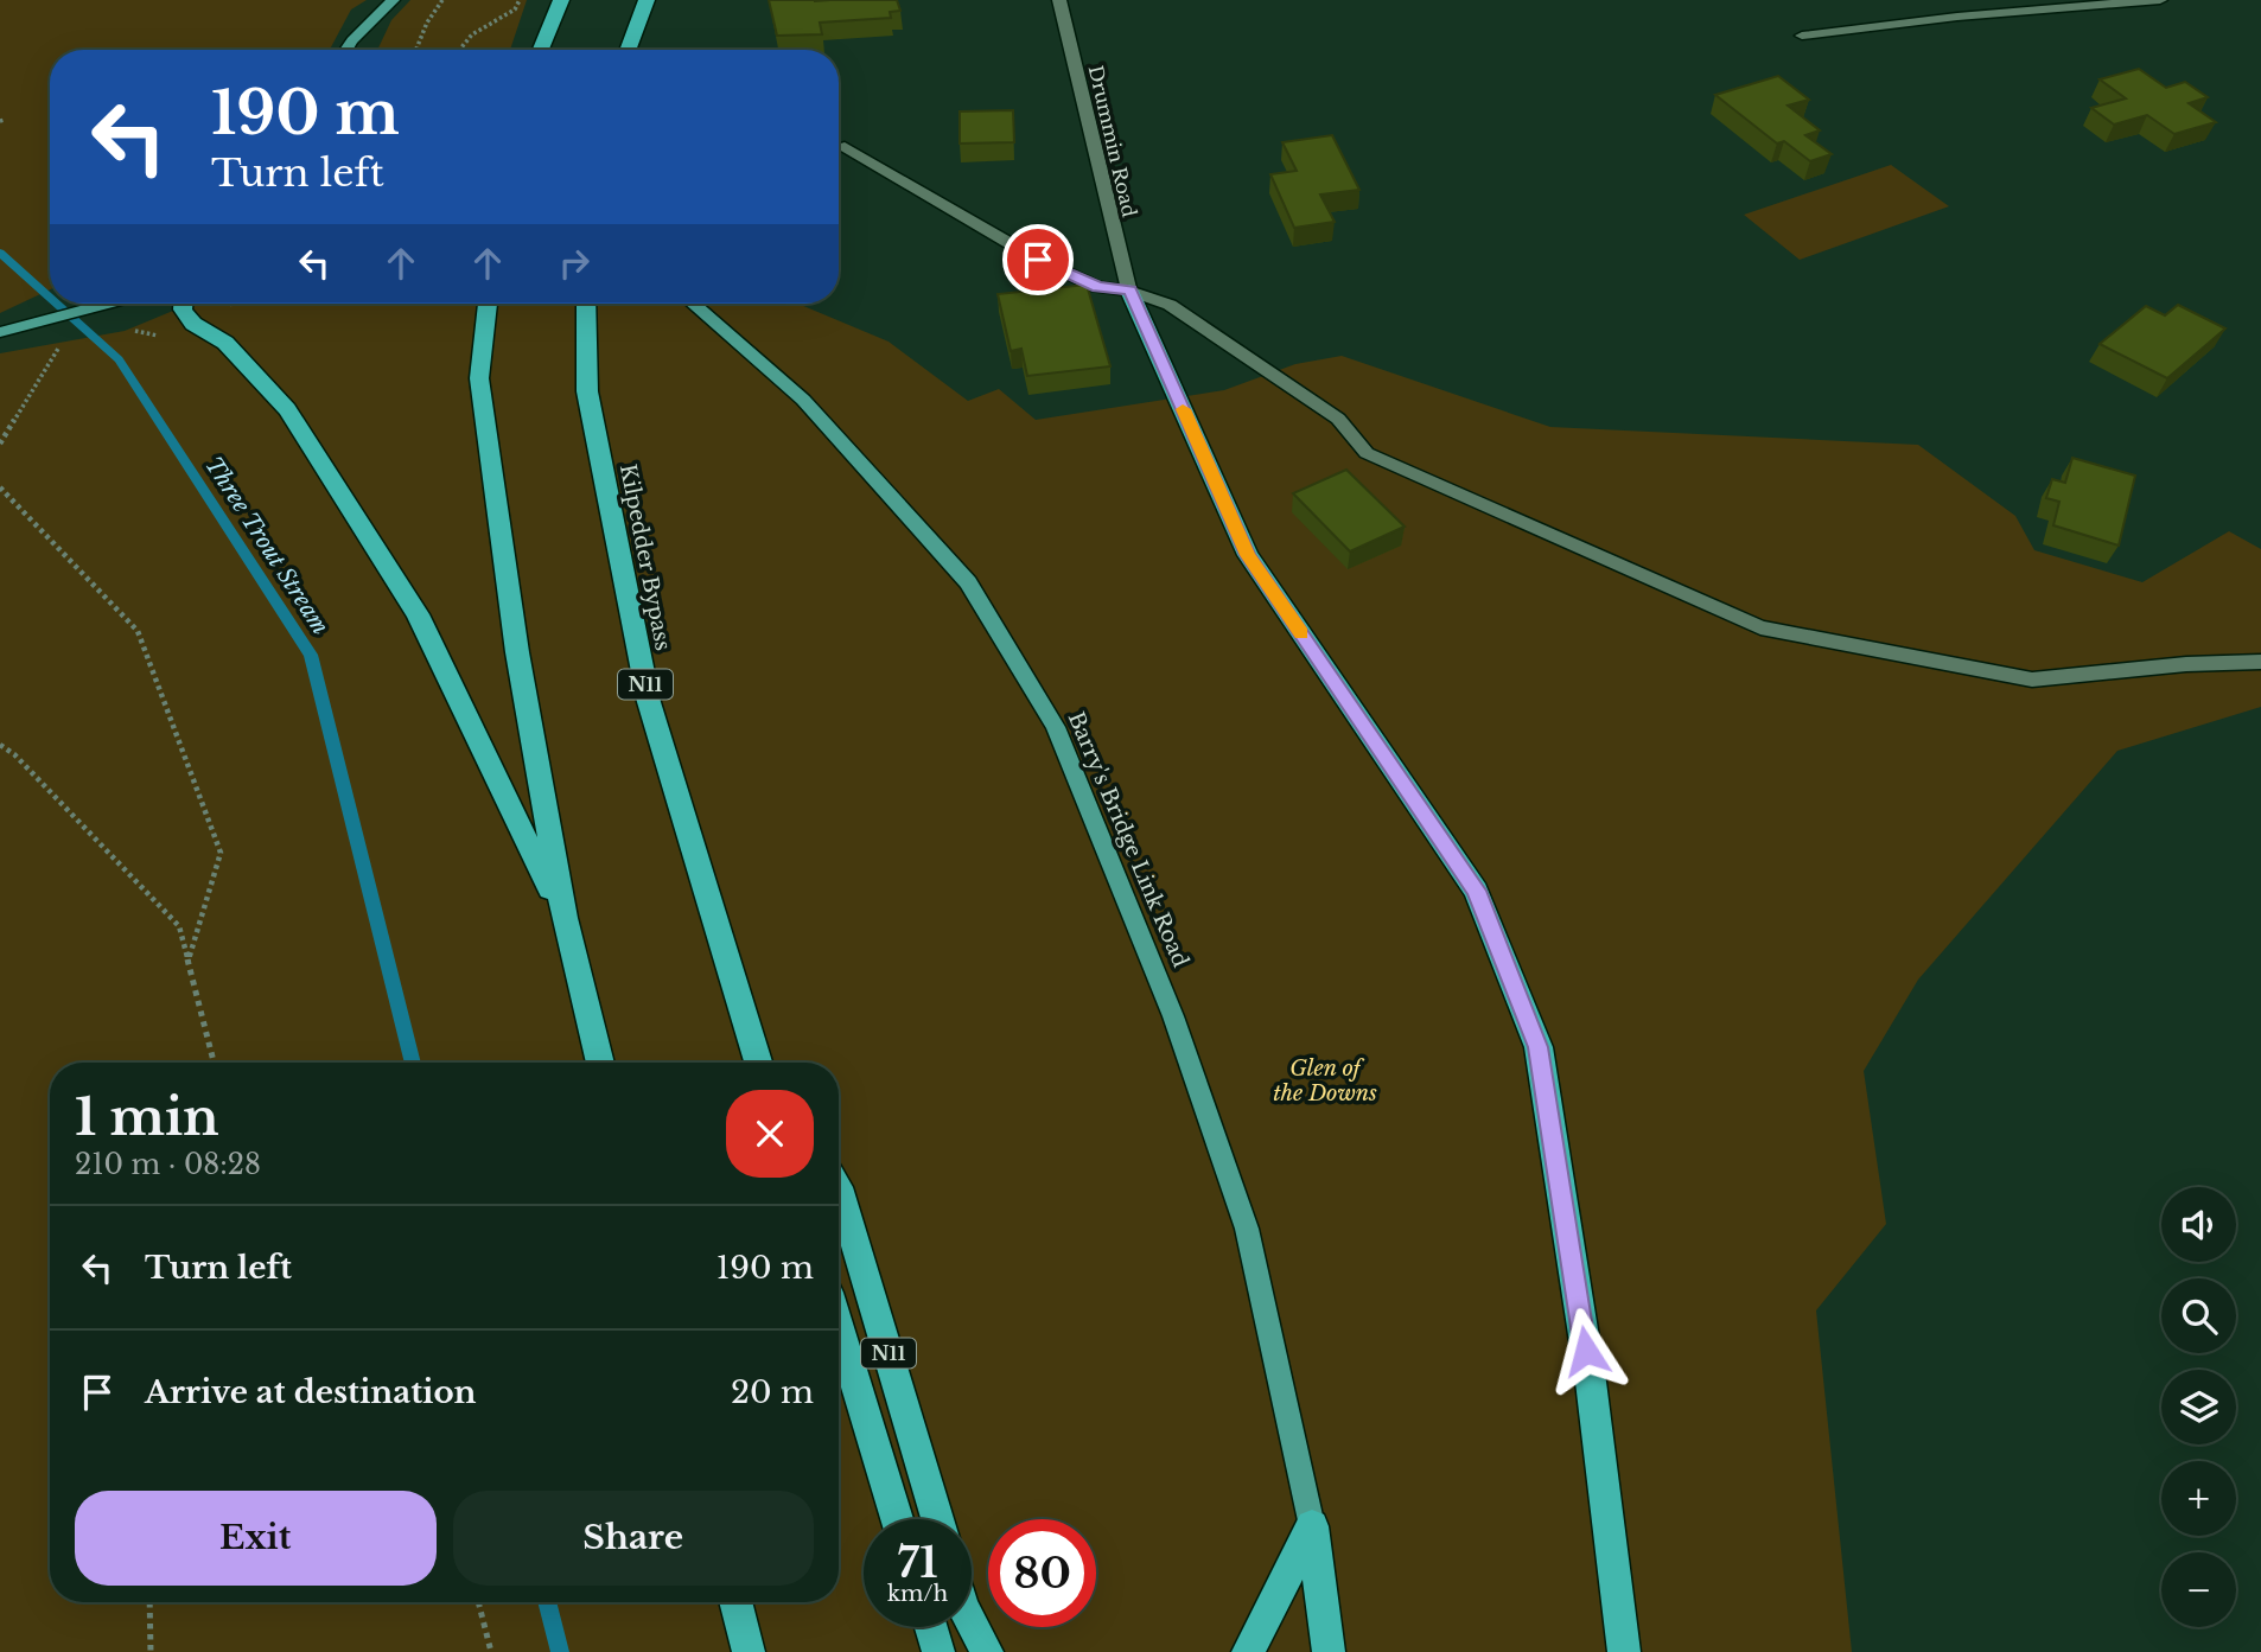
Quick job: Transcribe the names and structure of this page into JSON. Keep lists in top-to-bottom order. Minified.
{"streets":{"highway":["Kilpedder Bypass","N11"],"main road":["Barry's Bridge Link Road"],"street":["Drummin Road"]},"water":["Three Trout Stream"],"parks":["Glen of the Downs"],"page":{"turn":["190 m","Turn left"],"heading":["1 min","210 m · 08:28"],"map_buttons":["+","−"],"list":[{"name":"Turn left","value":"190 m"},{"name":"Arrive at destination","value":"20 m"}],"buttons":["Exit","Share"],"speed":"71 km/h","limit":"80"}}
